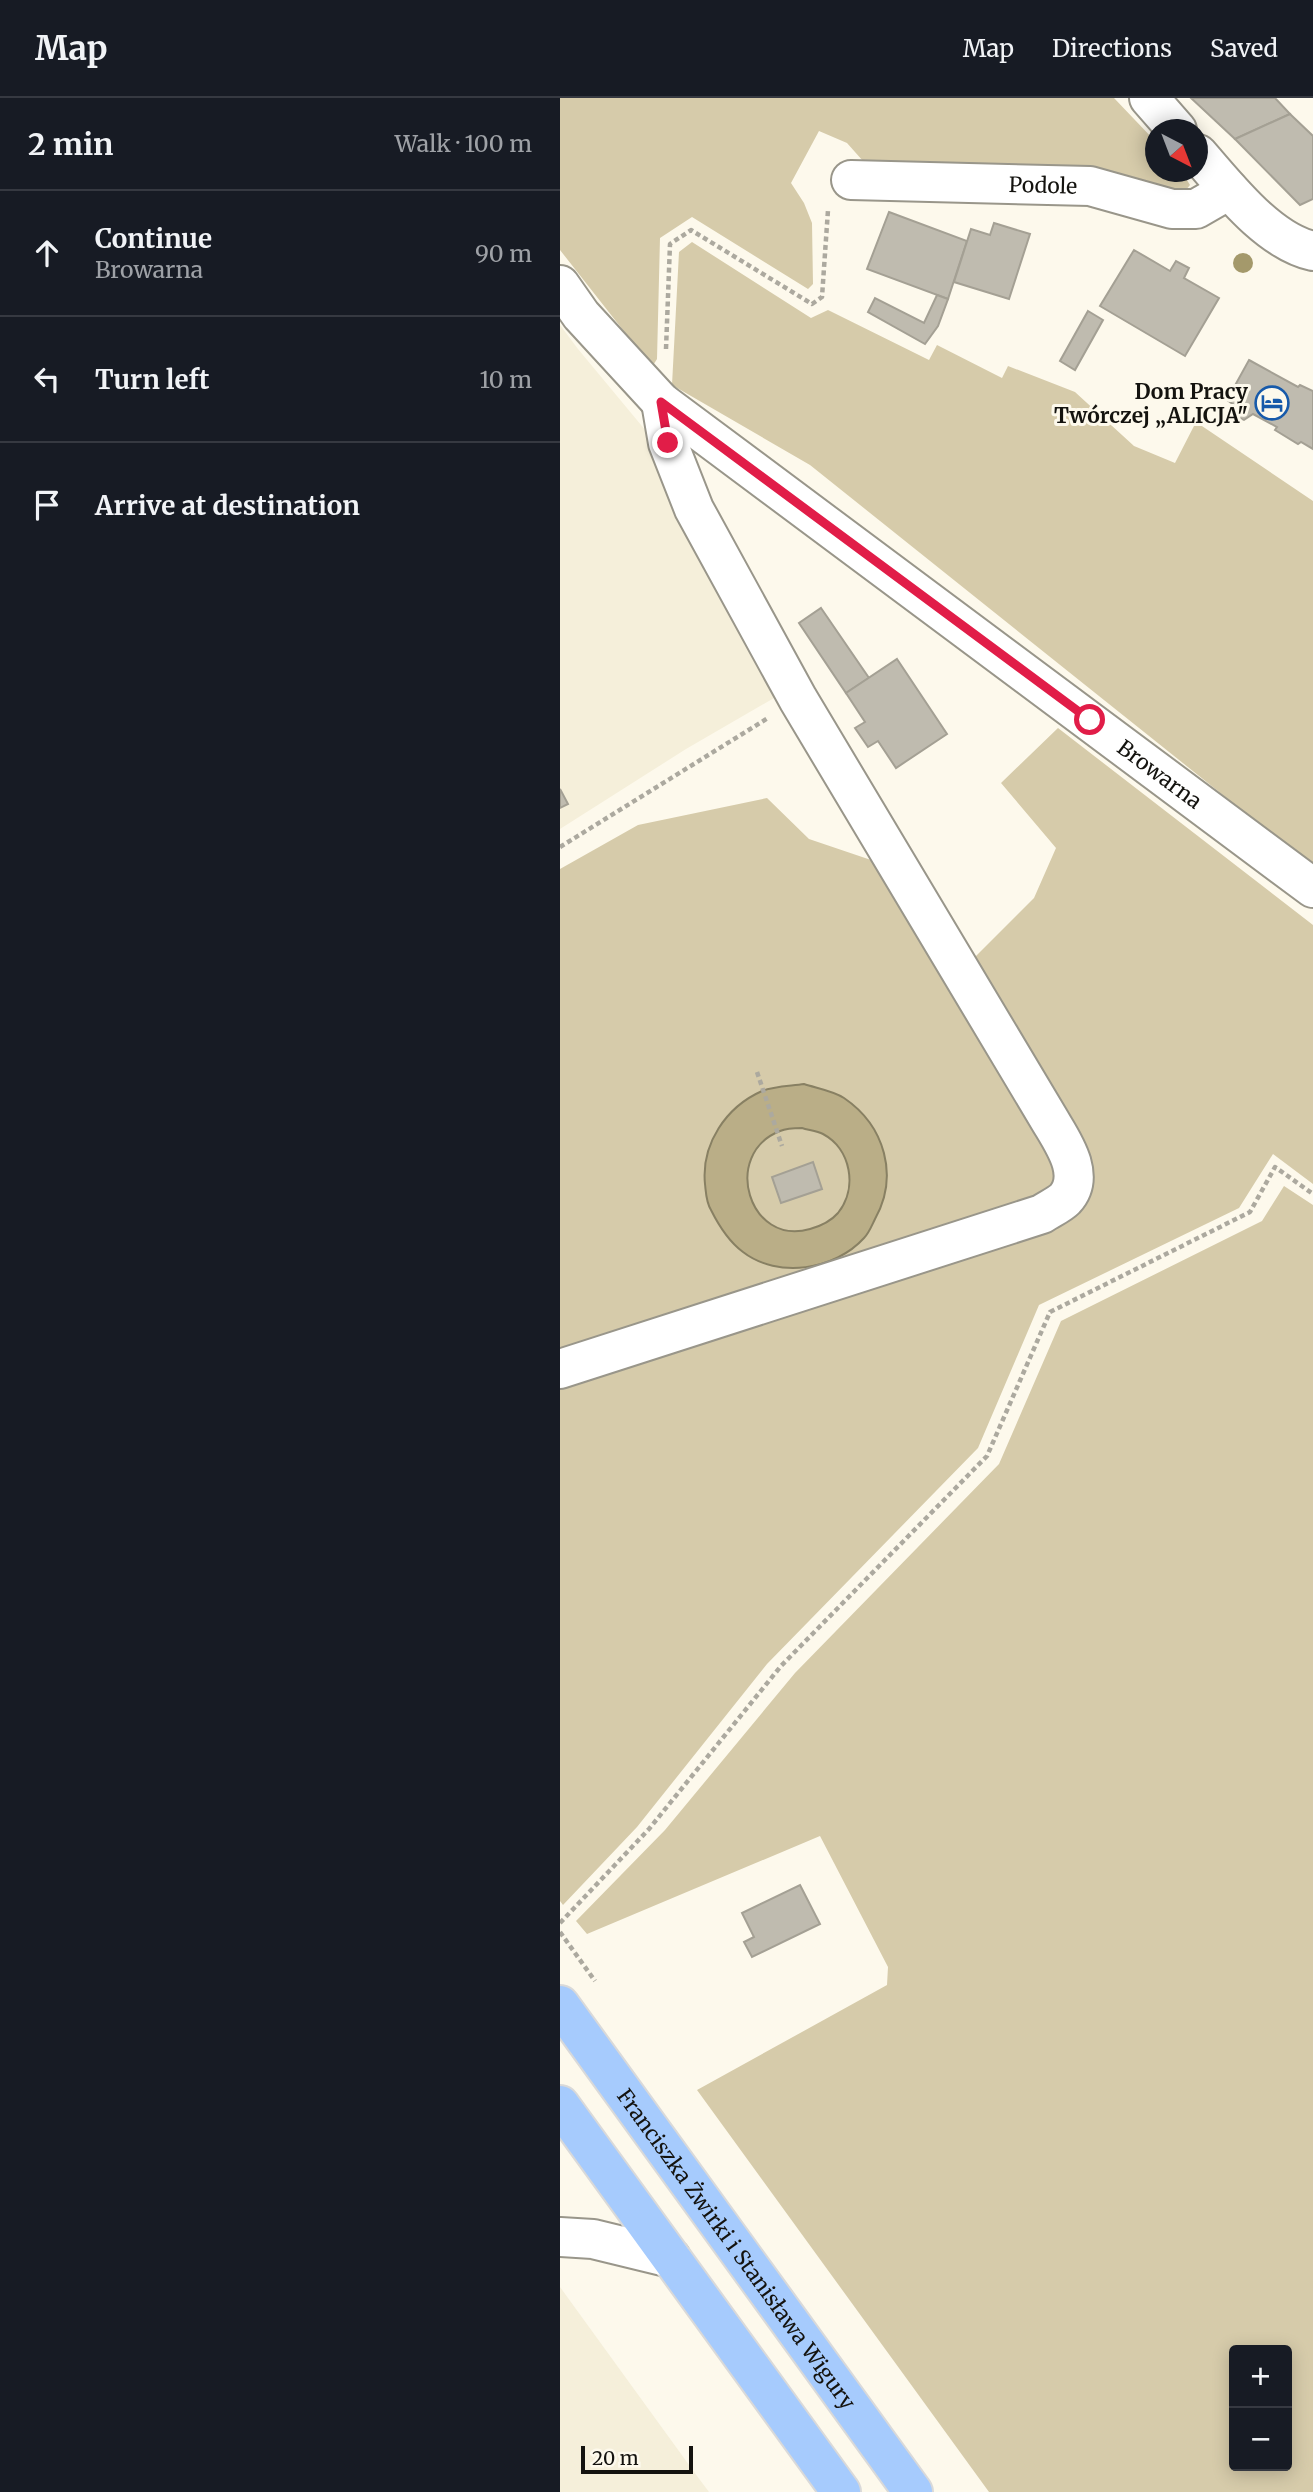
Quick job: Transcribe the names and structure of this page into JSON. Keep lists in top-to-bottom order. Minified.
{"streets":{"main road":["Franciszka Żwirki i Stanisława Wigury"],"street":["Podole","Browarna"]},"places":{"hotel":["Dom Pracy Twórczej „ALICJA\""]},"scale_bar":"20 m","north":"bottom right","page":{"header":"Map","nav":["Map","Directions","Saved"],"heading":["2 min","Walk · 100 m"],"list":[["Continue","Browarna","90 m"],["Turn left","10 m"],"Arrive at destination"],"map_buttons":["+","−"],"scale":"20 m"}}
